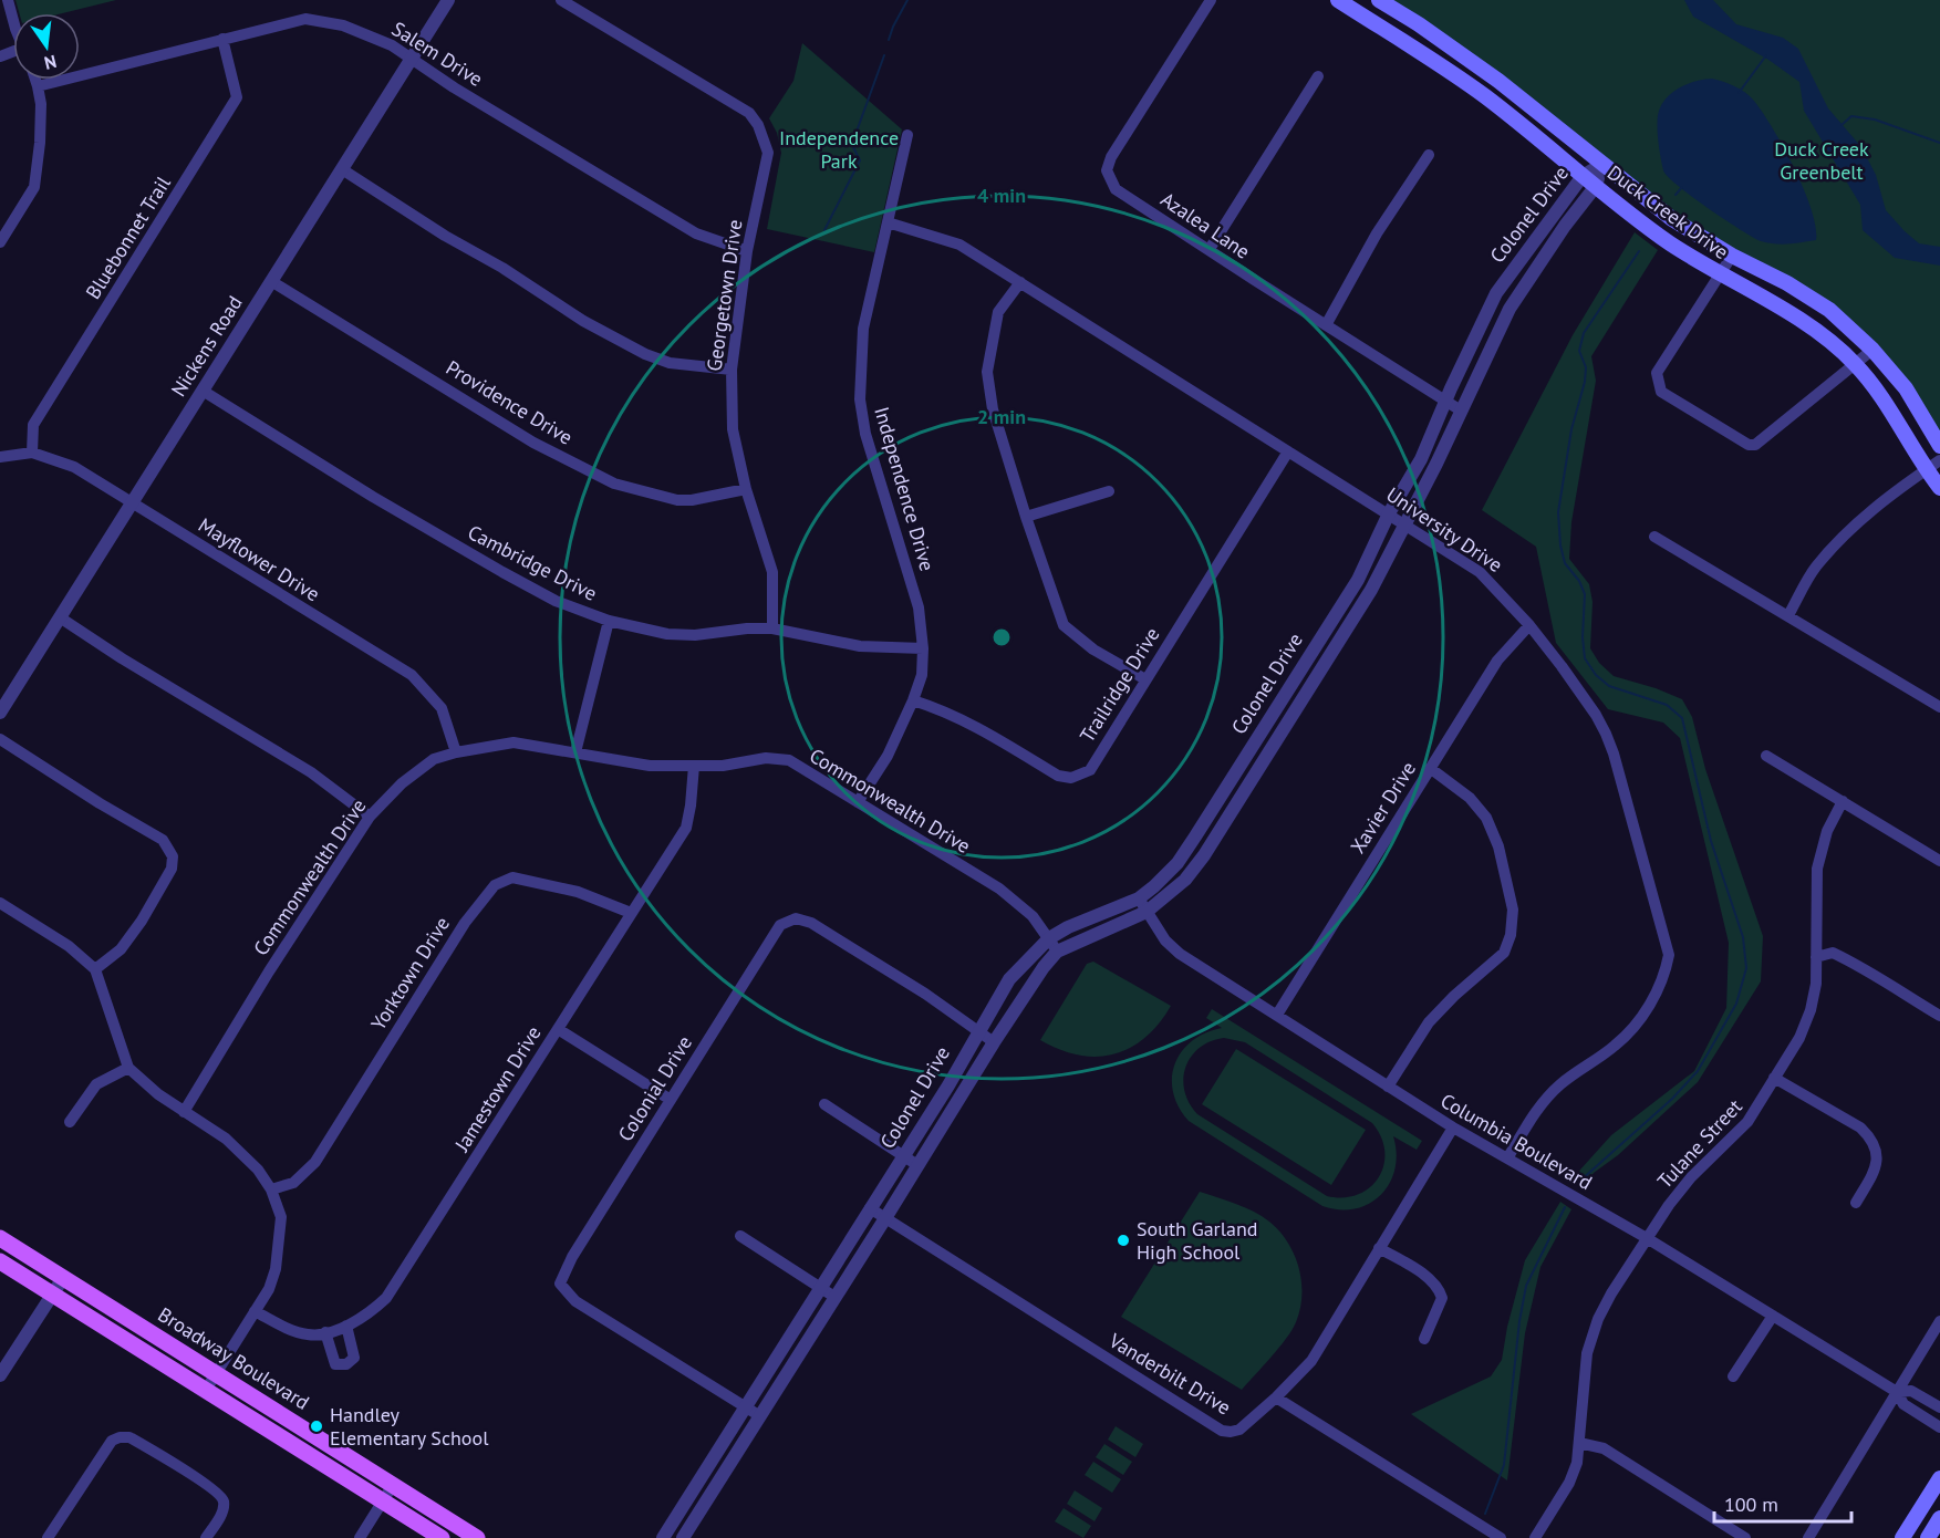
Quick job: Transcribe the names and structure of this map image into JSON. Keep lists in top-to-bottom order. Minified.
{"streets":{"main road":["Duck Creek Drive","Broadway Boulevard"],"street":["Salem Drive","Colonel Drive","Azalea Lane","Bluebonnet Trail","Georgetown Drive","Nickens Road","Providence Drive","Independence Drive","University Drive","Mayflower Drive","Cambridge Drive","Trailridge Drive","Commonwealth Drive","Xavier Drive","Yorktown Drive","Jamestown Drive","Colonial Drive","Columbia Boulevard","Tulane Street","Vanderbilt Drive"]},"crossings":[["Salem Drive","Bluebonnet Trail"],["Salem Drive","Georgetown Drive"],["Salem Drive","Nickens Road"],["Duck Creek Drive","Colonel Drive"],["Colonel Drive","Azalea Lane"],["Colonel Drive","University Drive"],["Colonel Drive","Commonwealth Drive"],["Colonel Drive","Colonial Drive"],["Colonel Drive","Columbia Boulevard"],["Colonel Drive","Vanderbilt Drive"],["Bluebonnet Trail","Mayflower Drive"],["Georgetown Drive","Providence Drive"],["Georgetown Drive","Cambridge Drive"],["Nickens Road","Providence Drive"],["Nickens Road","Mayflower Drive"],["Nickens Road","Cambridge Drive"],["Independence Drive","University Drive"],["Independence Drive","Cambridge Drive"],["Independence Drive","Trailridge Drive"],["Independence Drive","Commonwealth Drive"],["University Drive","Trailridge Drive"],["University Drive","Xavier Drive"],["University Drive","Columbia Boulevard"],["Mayflower Drive","Commonwealth Drive"],["Commonwealth Drive","Jamestown Drive"],["Xavier Drive","Columbia Boulevard"],["Yorktown Drive","Jamestown Drive"],["Columbia Boulevard","Tulane Street"],["Columbia Boulevard","Vanderbilt Drive"]],"parks":["Independence Park","Duck Creek Greenbelt"],"places":["South Garland High School","Handley Elementary School"],"scale_bar":"100 m","north":"bottom","rings":["4 min","2 min"]}
